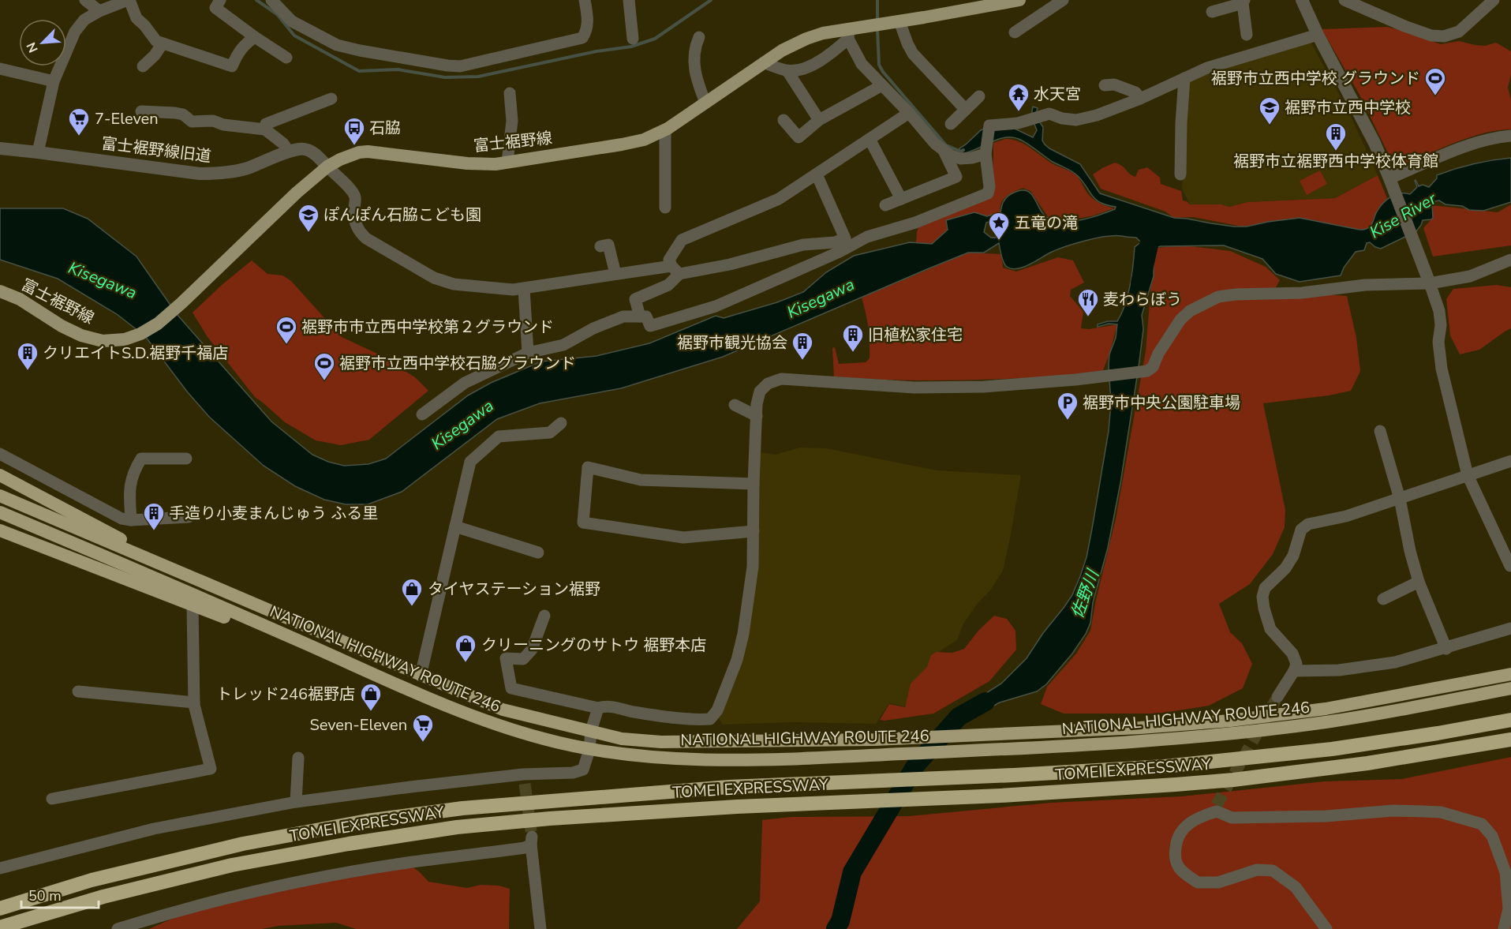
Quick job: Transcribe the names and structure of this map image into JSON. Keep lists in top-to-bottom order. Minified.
{"streets":{"highway":["NATIONAL HIGHWAY ROUTE 246","TOMEI EXPRESSWAY"],"main road":["富士裾野線"],"street":["富士裾野線旧道"]},"crossings":[["富士裾野線","富士裾野線旧道"]],"water":["Kise River","Kisegawa","佐野川"],"places":{"sports":["裾野市立西中学校 グラウンド","裾野市市立西中学校第２グラウンド","裾野市立西中学校石脇グラウンド"],"temple":["水天宮"],"school or university":["裾野市立西中学校","ぽんぽん石脇こども園"],"supermarket":["7-Eleven","Seven-Eleven"],"bus stop":["石脇"],"building":["裾野市立裾野西中学校体育館","旧植松家住宅","裾野市観光協会","クリエイトS.D.裾野千福店","手造り小麦まんじゅう ふる里"],"place":["五竜の滝"],"restaurant":["麦わらぼう"],"parking":["裾野市中央公園駐車場"],"shop":["タイヤステーション裾野","クリーニングのサトウ 裾野本店","トレッド246裾野店"]},"scale_bar":"50 m","north":"bottom left"}
